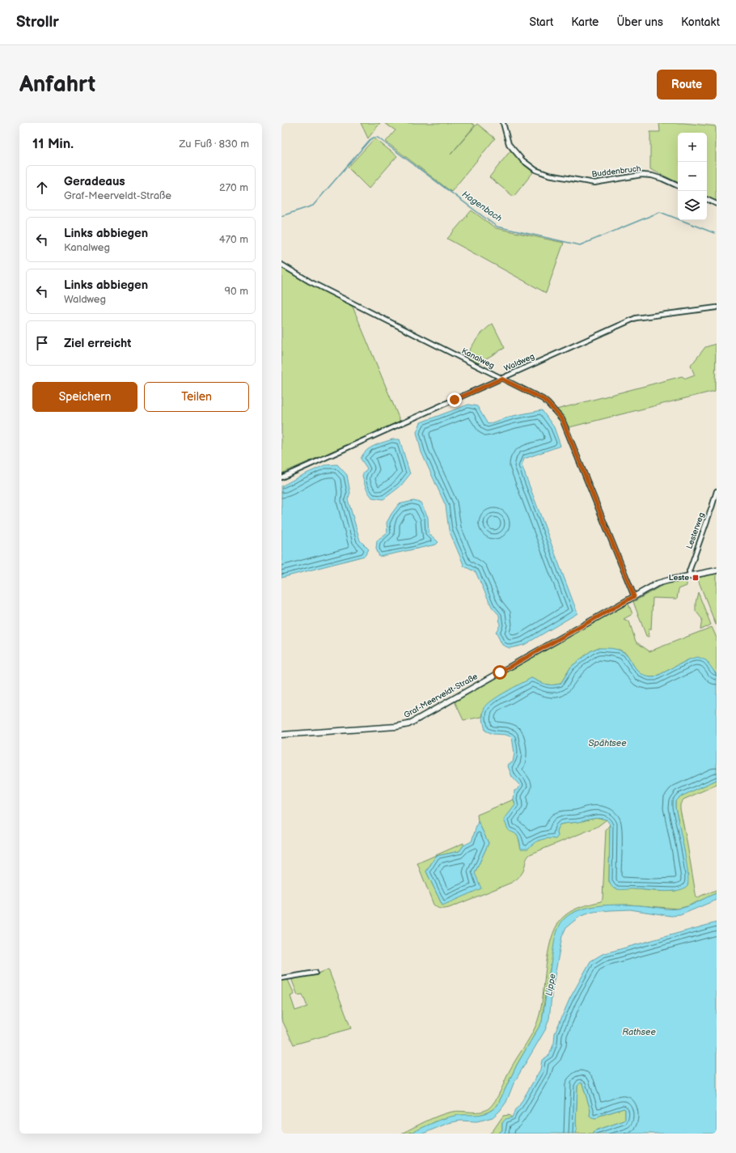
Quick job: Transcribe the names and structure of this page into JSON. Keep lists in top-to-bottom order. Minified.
{"streets":{"main road":["Graf-Meerveldt-Straße"],"street":["Buddenbruch","Kanalweg","Waldweg","Lesterweg"]},"crossings":[["Kanalweg","Waldweg"],["Kanalweg","Graf-Meerveldt-Straße"],["Lesterweg","Graf-Meerveldt-Straße"]],"water":["Hagenbach","Spähtsee","Lippe","Rathsee"],"places":{"transit":["Leste"]},"page":{"header":"Strollr","nav":["Start","Karte","Über uns","Kontakt"],"buttons":["Route",["Speichern","Teilen"]],"title":"Anfahrt","heading":["11 Min.","Zu Fuß · 830 m"],"map_buttons":["+","−"],"list":[["Geradeaus","Graf-Meerveldt-Straße","270 m"],["Links abbiegen","Kanalweg","470 m"],["Links abbiegen","Waldweg","90 m"],"Ziel erreicht"]}}
